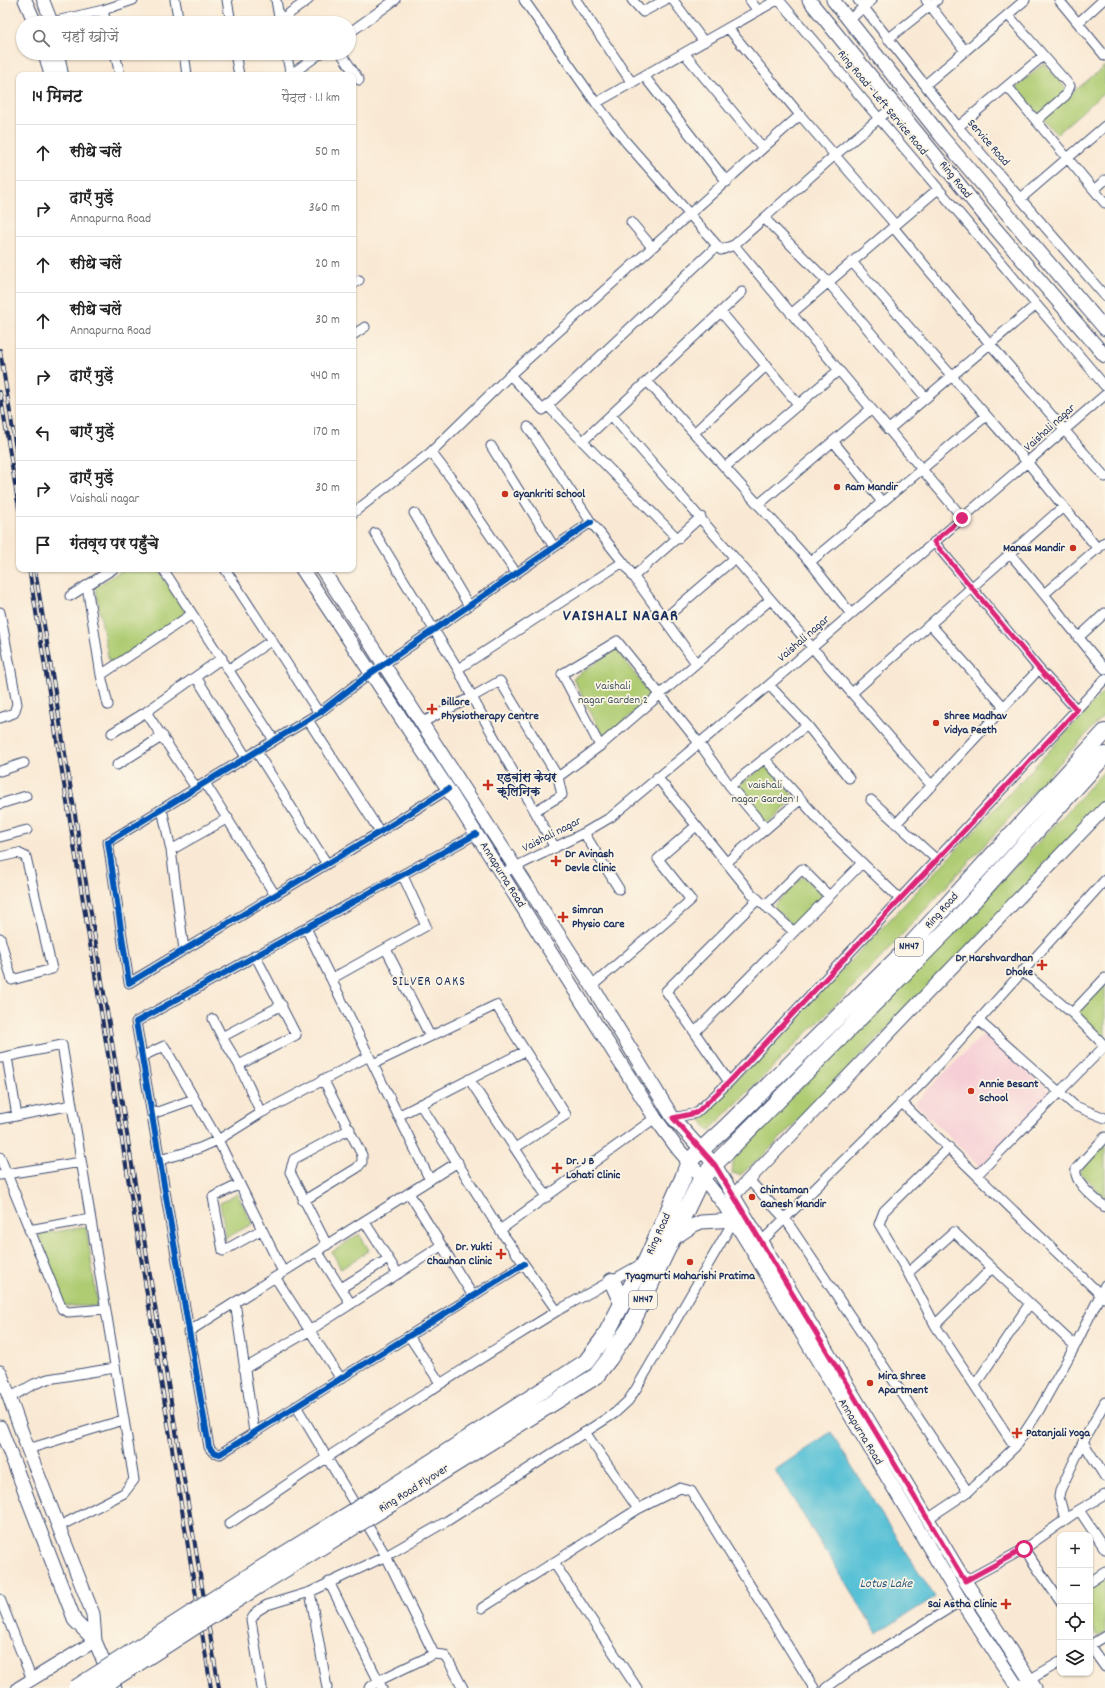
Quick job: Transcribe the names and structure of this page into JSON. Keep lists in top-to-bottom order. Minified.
{"streets":{"highway":["Ring Road","NH47","Ring Road Flyover"],"main road":["Annapurna Road"],"street":["Ring Road - Left Service Road","Service Road","Vaishali nagar"]},"crossings":[["Ring Road","Annapurna Road"],["Ring Road","Ring Road Flyover"],["Vaishali nagar","Annapurna Road"]],"districts":["VAISHALI NAGAR","SILVER OAKS"],"water":["Lotus Lake"],"parks":["Vaishali nagar Garden 2","vaishali nagar Garden 1"],"places":{"other":["Ram Mandir","Gyankriti School","Manas Mandir","Shree Madhav Vidya Peeth","Annie Besant School","Chintaman Ganesh Mandir","Tyagmurti Maharishi Pratima","Mira Shree Apartment"],"health":["Billore Physiotherapy Centre","एडवांस केयर क्लिनिक","Dr Avinash Devle Clinic","Simran Physio Care","Dr Harshvardhan Dhoke","Dr. J B Lohati Clinic","Dr. Yukti Chauhan Clinic","Patanjali Yoga","Sai Astha Clinic"]},"page":{"search":"यहाँ खोजें","heading":["14 मिनट","पैदल · 1.1 km"],"list":[["सीधे चलें","50 m"],["दाएँ मुड़ें","Annapurna Road","360 m"],["सीधे चलें","20 m"],["सीधे चलें","Annapurna Road","30 m"],["दाएँ मुड़ें","440 m"],["बाएँ मुड़ें","170 m"],["दाएँ मुड़ें","Vaishali nagar","30 m"],"गंतव्य पर पहुँचे"],"map_buttons":["+","−"]}}
